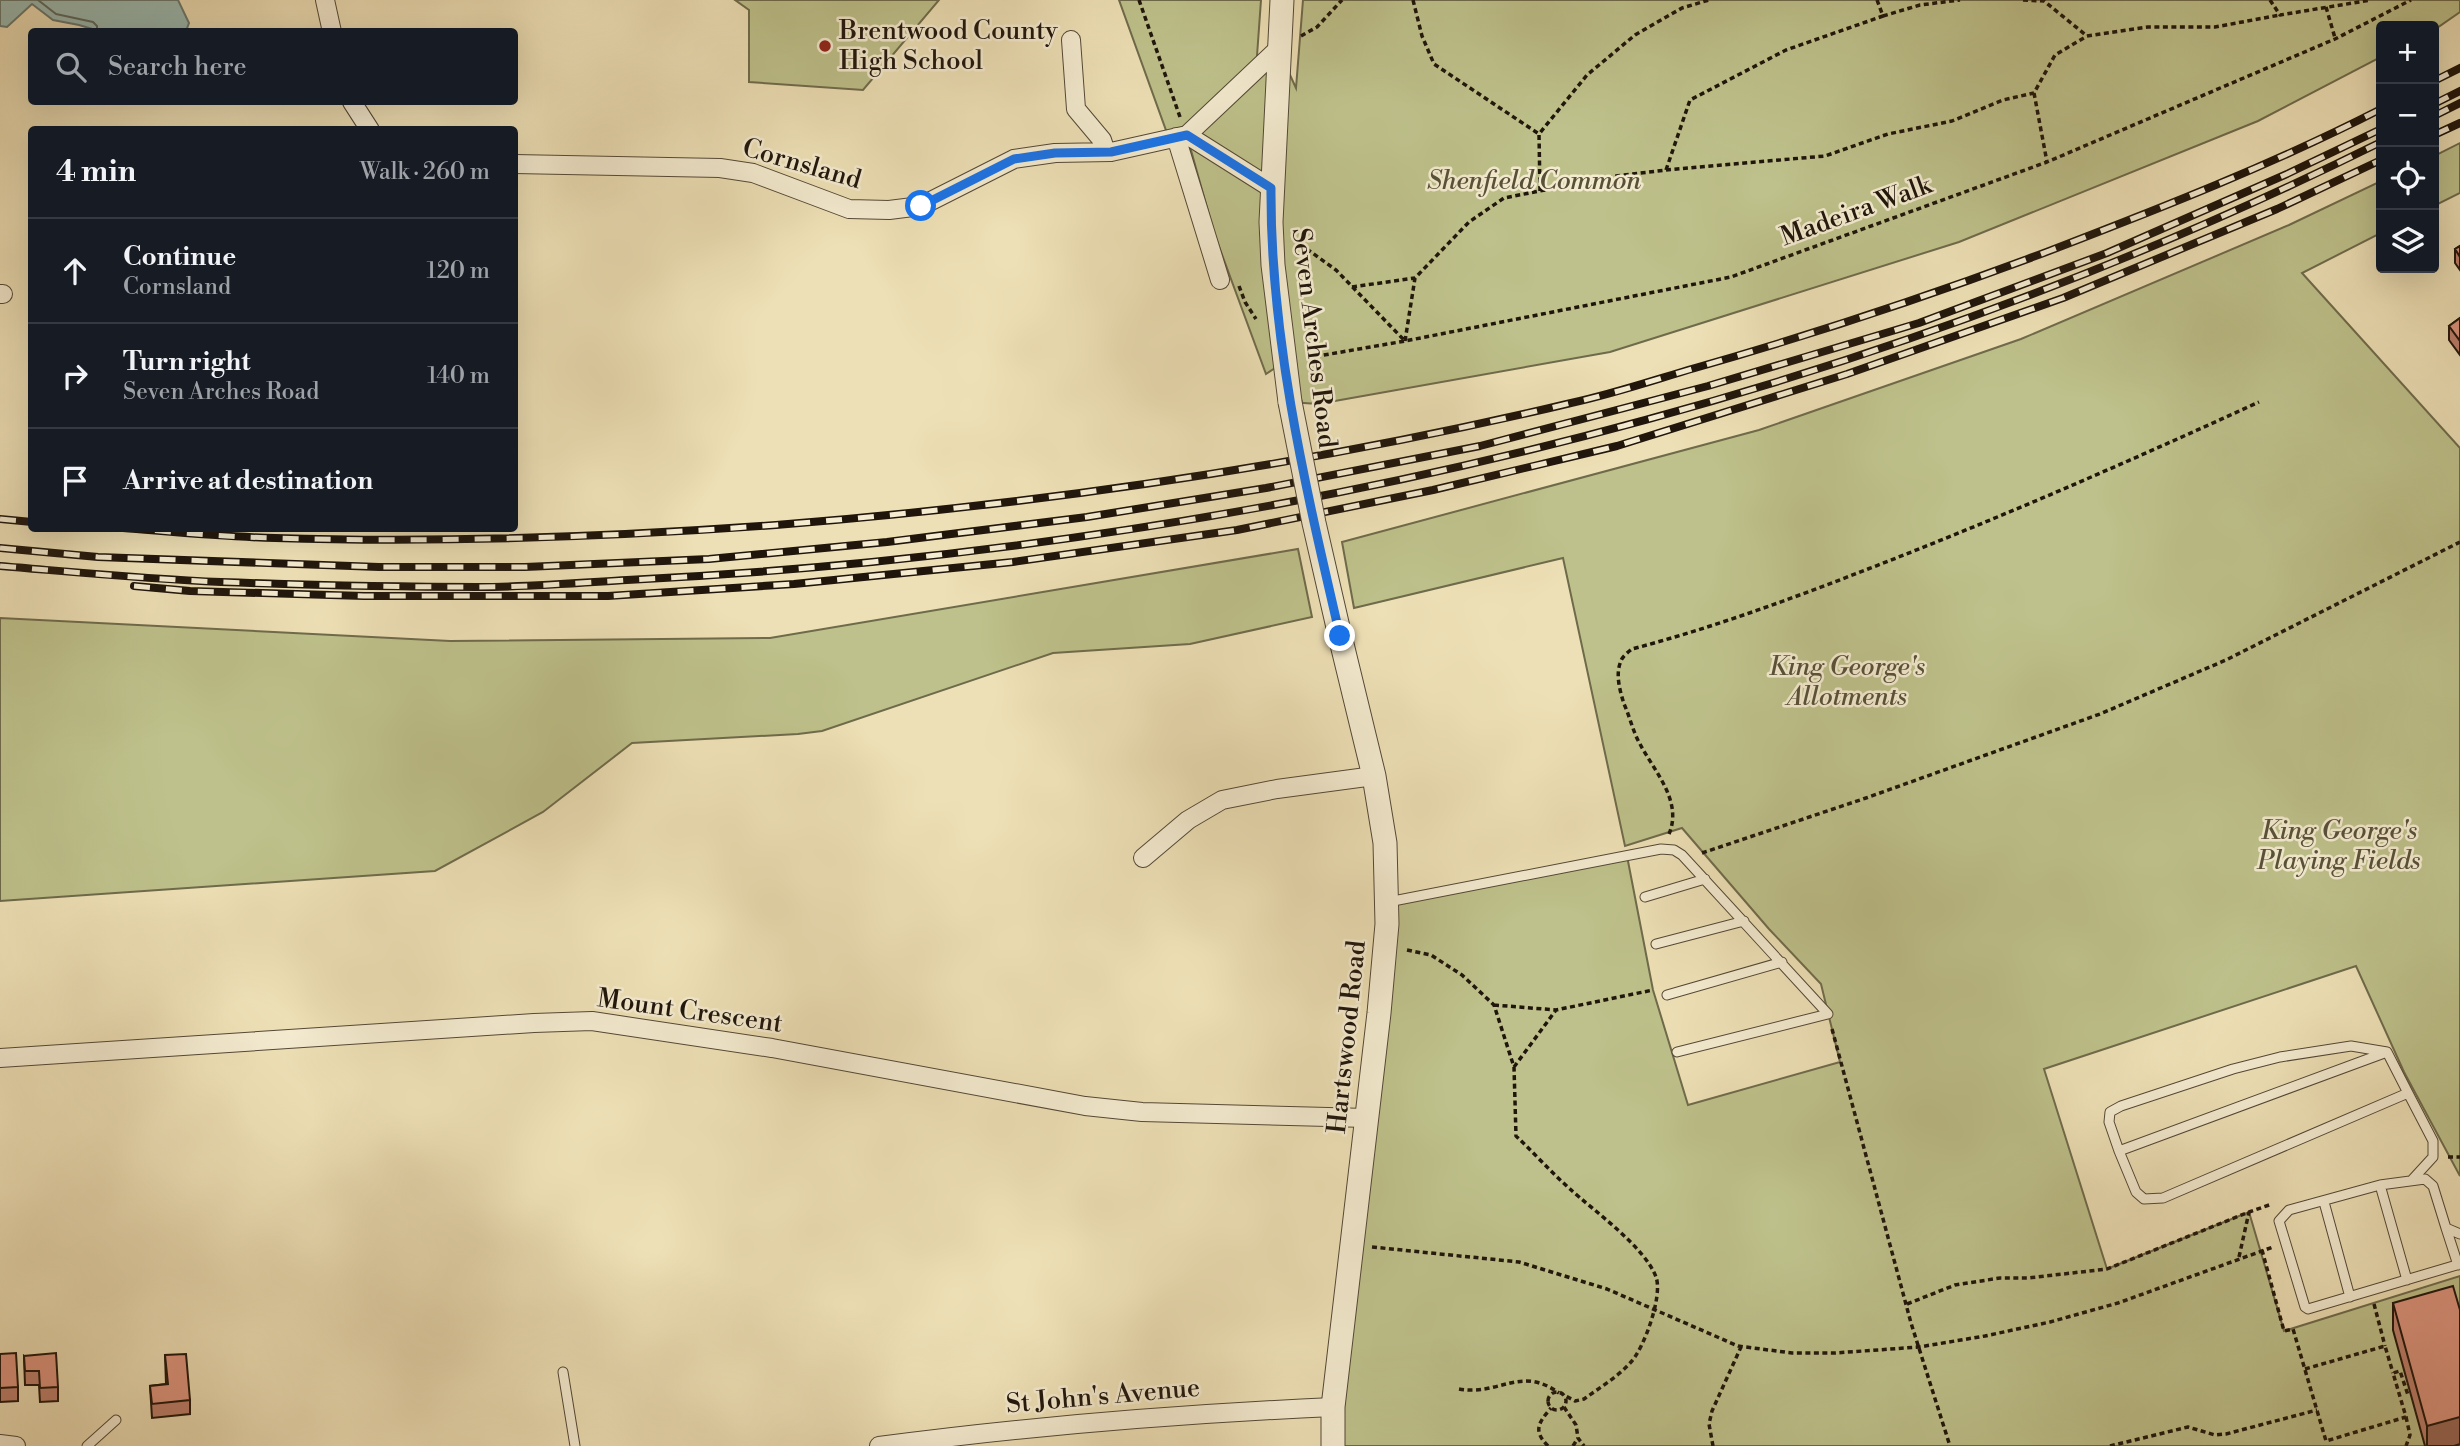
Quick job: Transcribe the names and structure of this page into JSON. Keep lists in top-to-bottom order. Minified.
{"streets":{"street":["Cornsland","Seven Arches Road","Mount Crescent","Hartswood Road","St John's Avenue"],"path":["Madeira Walk"]},"crossings":[["Madeira Walk","Seven Arches Road"],["Seven Arches Road","Hartswood Road"],["Mount Crescent","Hartswood Road"],["Hartswood Road","St John's Avenue"]],"parks":["Shenfield Common","King George's Allotments","King George's Playing Fields"],"places":["Brentwood County High School"],"page":{"map_buttons":["+","−"],"search":"Search here","heading":["4 min","Walk · 260 m"],"list":[["Continue","Cornsland","120 m"],["Turn right","Seven Arches Road","140 m"],"Arrive at destination"]}}
